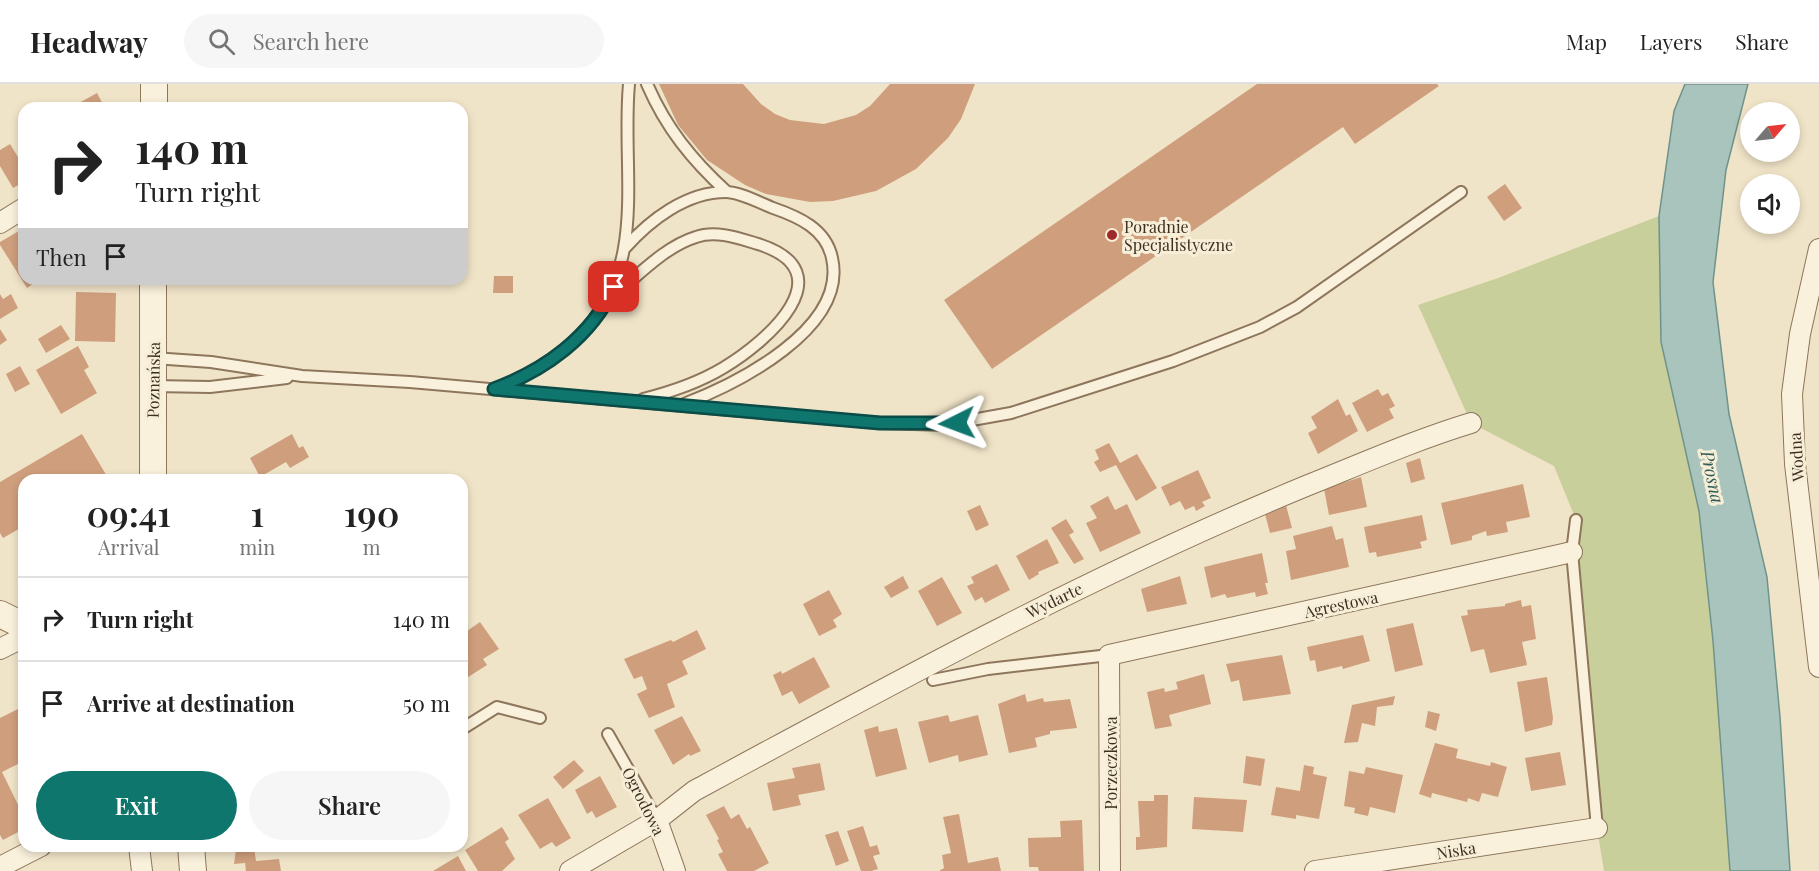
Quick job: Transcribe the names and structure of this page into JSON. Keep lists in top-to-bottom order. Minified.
{"streets":{"street":["Poznańska","Wodna","Wydarte","Agrestowa","Porzeczkowa","Ogrodowa","Niska"]},"crossings":[["Wydarte","Ogrodowa"],["Agrestowa","Porzeczkowa"]],"water":["Prosna"],"places":["Poradnie Specjalistyczne"],"north":"top right","page":{"header":"Headway","search":"Search here","nav":["Map","Layers","Share"],"turn":["140 m","Turn right"],"then":"Then","eta":["09:41","Arrival","1","min","190","m"],"list":[{"name":"Turn right","value":"140 m"},{"name":"Arrive at destination","value":"50 m"}],"buttons":["Exit","Share"]}}
